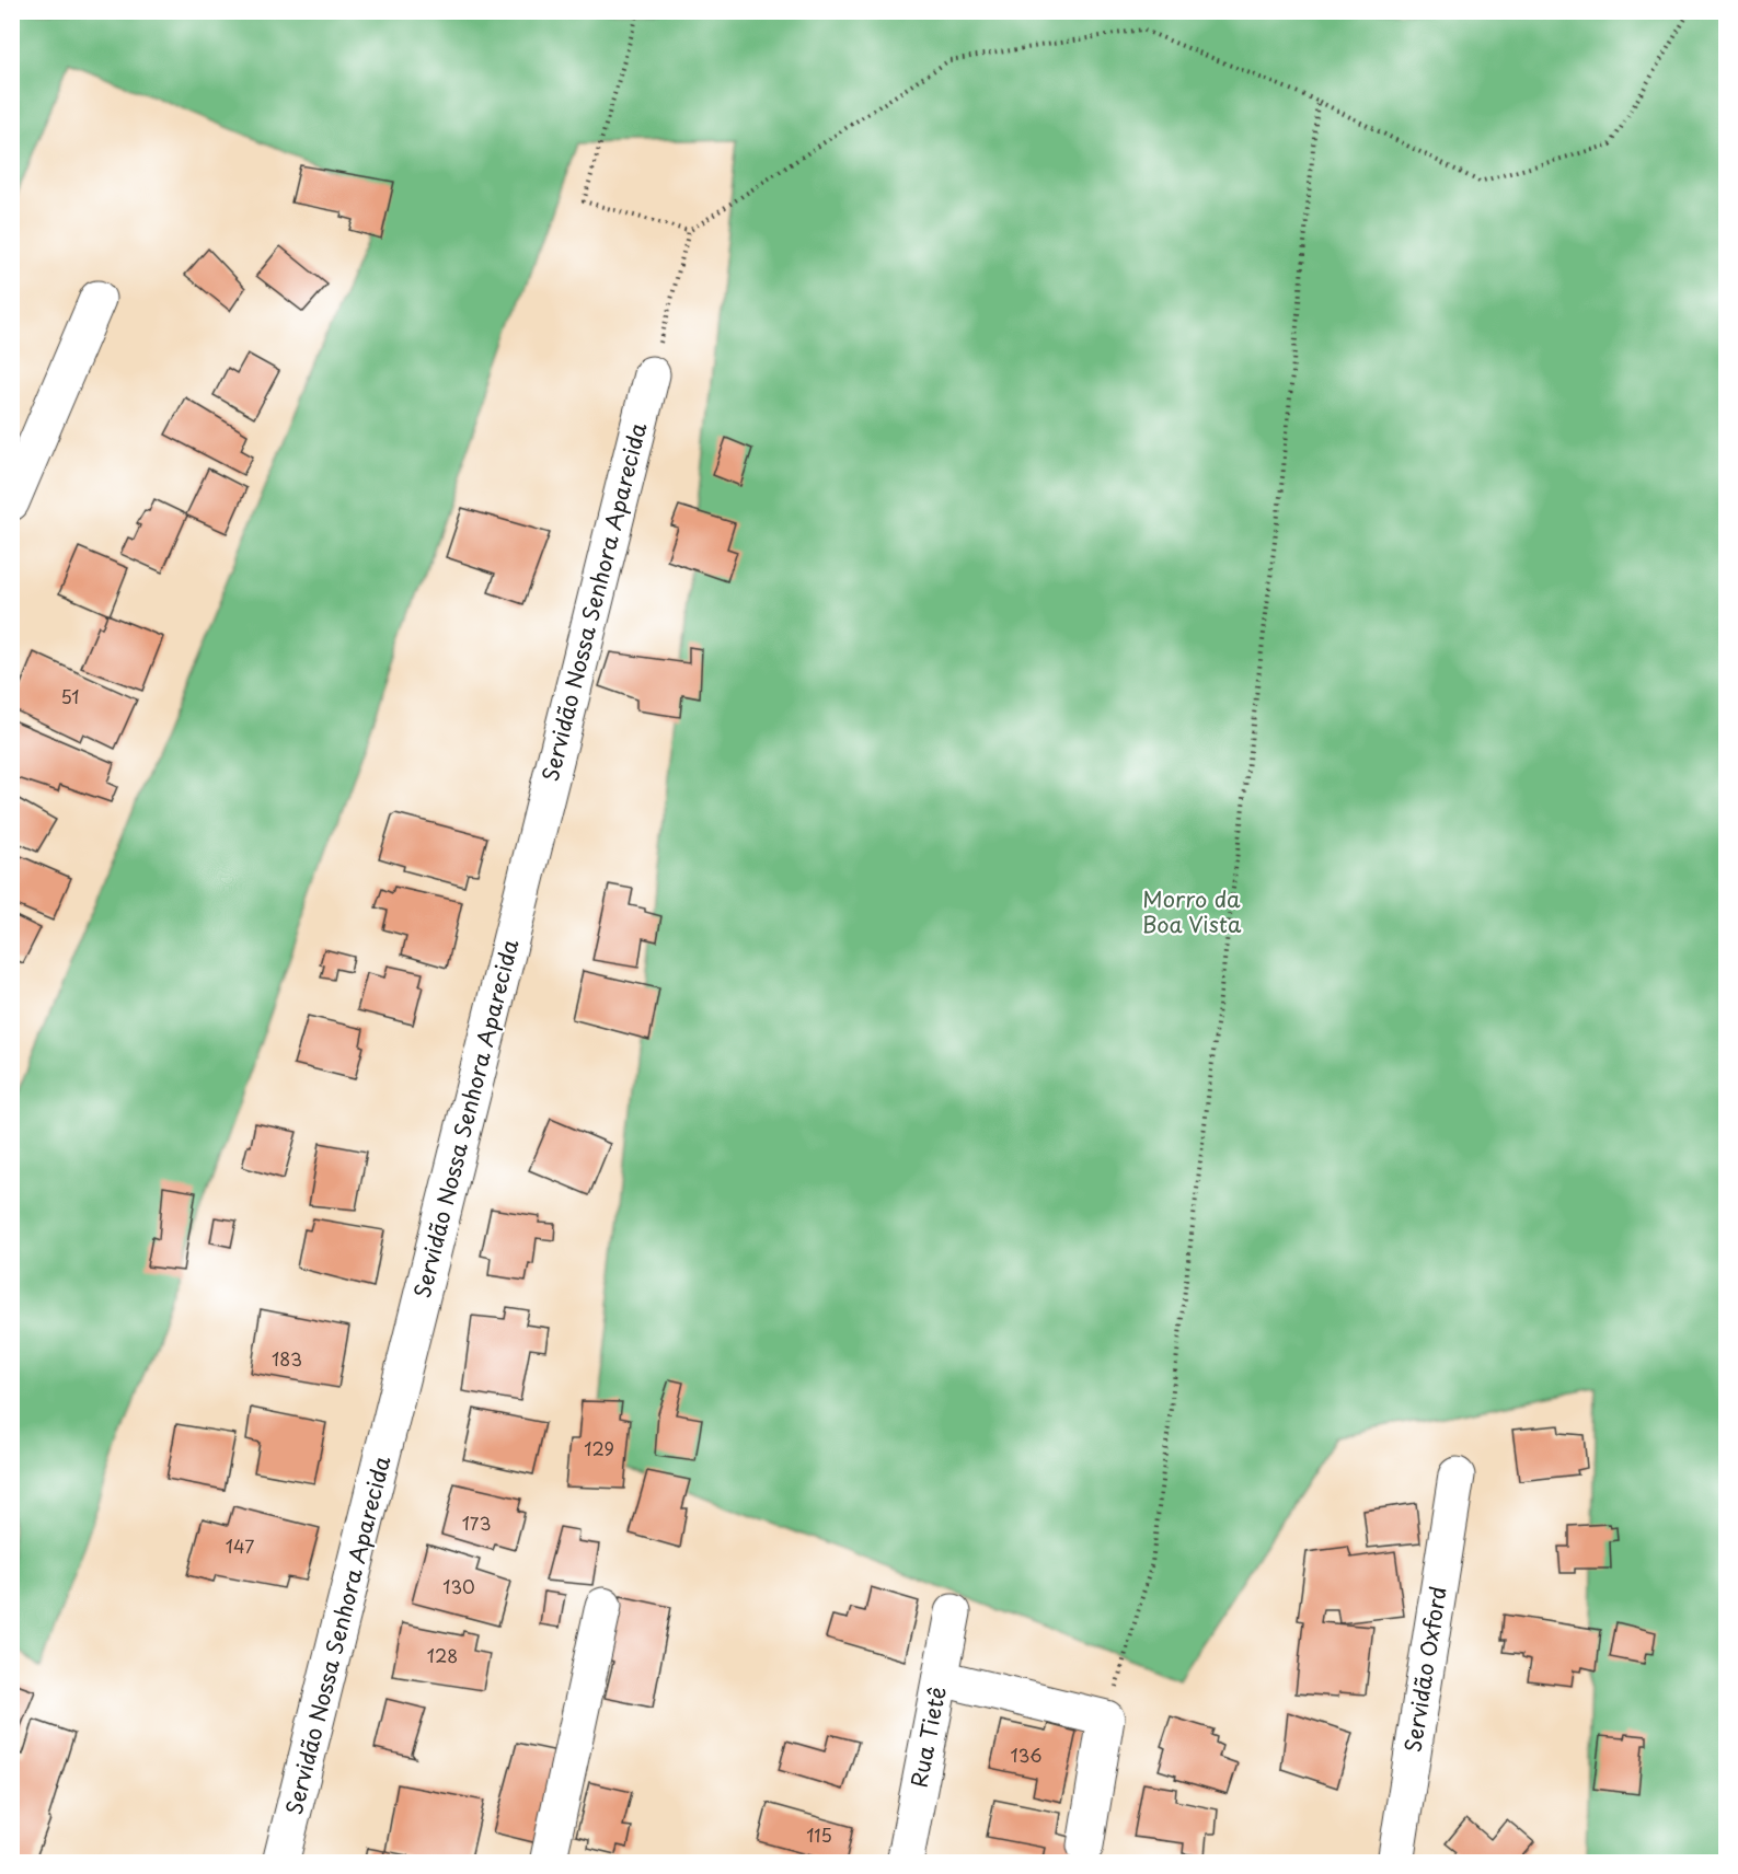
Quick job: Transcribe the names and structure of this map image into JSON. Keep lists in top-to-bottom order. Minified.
{"streets":{"street":["Servidão Nossa Senhora Aparecida","Servidão Oxford","Rua Tietê"]},"parks":["Morro da Boa Vista"],"house_numbers":["51","183","129","173","147","130","128","136","115"]}
